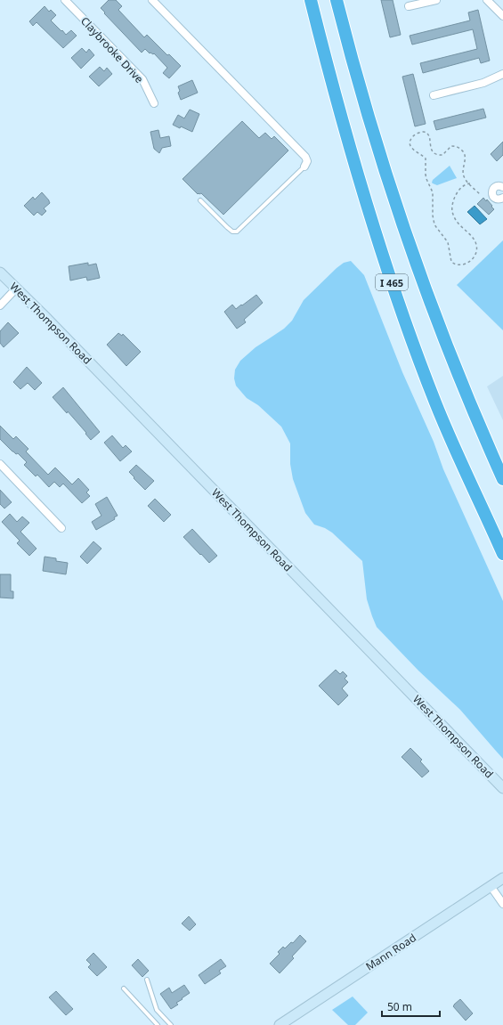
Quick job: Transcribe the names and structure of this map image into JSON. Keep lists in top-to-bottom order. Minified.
{"streets":{"highway":["I 465"],"main road":["West Thompson Road","Mann Road"],"street":["Claybrooke Drive"]},"scale_bar":"50 m"}
